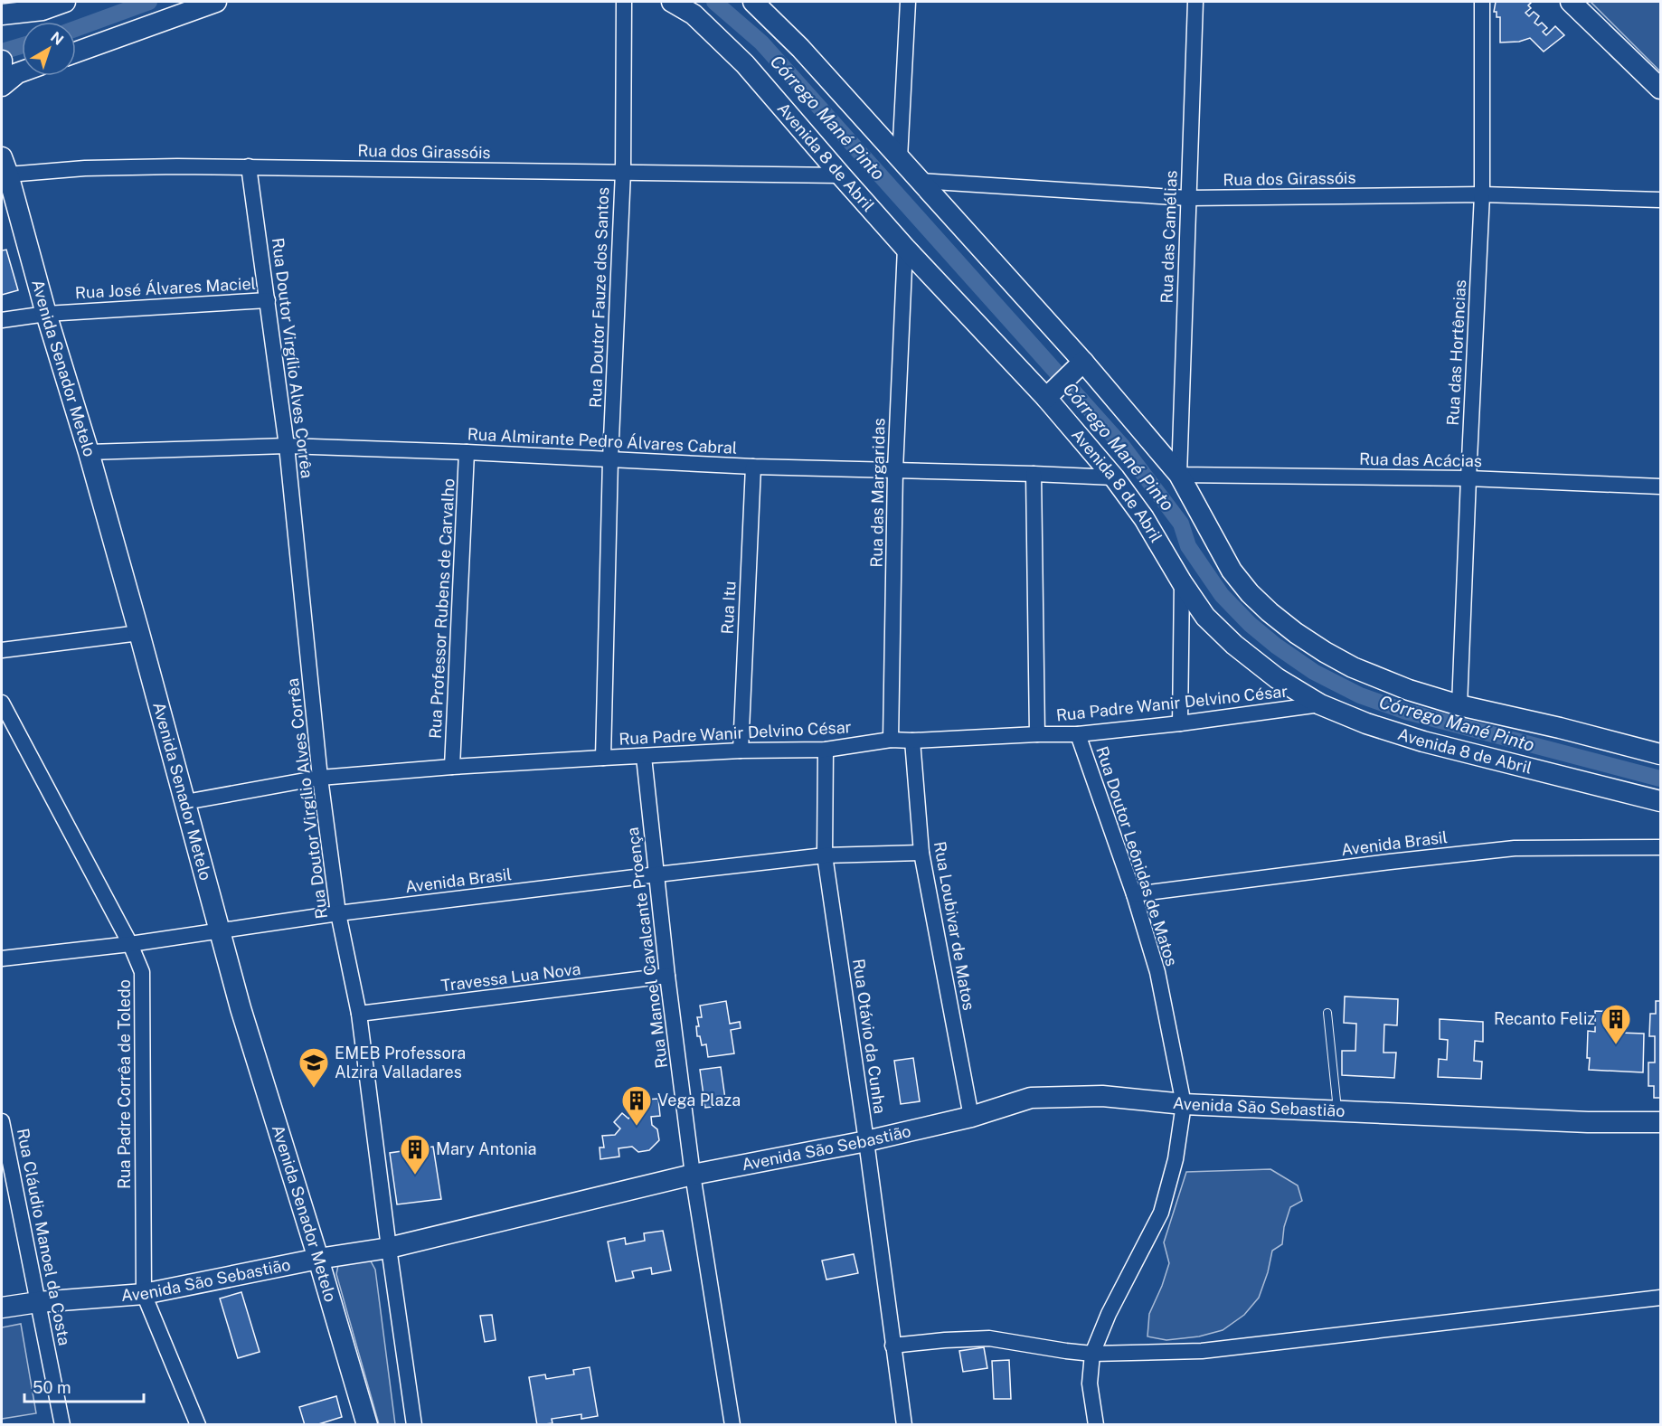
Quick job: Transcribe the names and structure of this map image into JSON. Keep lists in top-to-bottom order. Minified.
{"streets":{"main road":["Avenida 8 de Abril","Avenida Senador Metelo","Avenida São Sebastião"],"street":["Rua dos Girassóis","Rua das Camélias","Rua José Álvares Maciel","Rua Doutor Fauze dos Santos","Rua das Hortências","Rua Doutor Virgílio Alves Corrêa","Rua Almirante Pedro Álvares Cabral","Rua das Acácias","Rua das Margaridas","Rua Itu","Rua Professor Rubens de Carvalho","Rua Padre Wanir Delvino César","Avenida Brasil","Rua Doutor Leônidas de Matos","Rua Loubivar de Matos","Rua Manoel Cavalcante Proença","Travessa Lua Nova","Rua Otávio da Cunha","Rua Padre Corrêa de Toledo","Rua Cláudio Manoel da Costa"]},"crossings":[["Rua dos Girassóis","Avenida 8 de Abril"],["Rua dos Girassóis","Rua das Camélias"],["Rua dos Girassóis","Rua Doutor Fauze dos Santos"],["Rua dos Girassóis","Rua das Hortências"],["Rua dos Girassóis","Rua Doutor Virgílio Alves Corrêa"],["Rua dos Girassóis","Avenida Senador Metelo"],["Avenida 8 de Abril","Rua Almirante Pedro Álvares Cabral"],["Avenida 8 de Abril","Rua das Margaridas"],["Avenida 8 de Abril","Rua Padre Wanir Delvino César"],["Rua das Camélias","Rua das Acácias"],["Rua José Álvares Maciel","Rua Doutor Virgílio Alves Corrêa"],["Rua José Álvares Maciel","Avenida Senador Metelo"],["Rua Doutor Fauze dos Santos","Rua Almirante Pedro Álvares Cabral"],["Rua Doutor Fauze dos Santos","Rua Padre Wanir Delvino César"],["Rua das Hortências","Rua das Acácias"],["Rua Doutor Virgílio Alves Corrêa","Rua Almirante Pedro Álvares Cabral"],["Rua Doutor Virgílio Alves Corrêa","Rua Padre Wanir Delvino César"],["Rua Doutor Virgílio Alves Corrêa","Avenida Brasil"],["Rua Doutor Virgílio Alves Corrêa","Travessa Lua Nova"],["Rua Doutor Virgílio Alves Corrêa","Avenida São Sebastião"],["Avenida Senador Metelo","Rua Almirante Pedro Álvares Cabral"],["Avenida Senador Metelo","Rua Padre Wanir Delvino César"],["Avenida Senador Metelo","Avenida Brasil"],["Avenida Senador Metelo","Avenida São Sebastião"],["Rua Almirante Pedro Álvares Cabral","Rua das Margaridas"],["Rua Almirante Pedro Álvares Cabral","Rua Itu"],["Rua Almirante Pedro Álvares Cabral","Rua Professor Rubens de Carvalho"],["Rua das Margaridas","Rua Padre Wanir Delvino César"],["Rua Itu","Rua Padre Wanir Delvino César"],["Rua Professor Rubens de Carvalho","Rua Padre Wanir Delvino César"],["Rua Padre Wanir Delvino César","Rua Doutor Leônidas de Matos"],["Rua Padre Wanir Delvino César","Rua Loubivar de Matos"],["Rua Padre Wanir Delvino César","Rua Manoel Cavalcante Proença"],["Rua Padre Wanir Delvino César","Rua Otávio da Cunha"],["Avenida Brasil","Rua Doutor Leônidas de Matos"],["Avenida Brasil","Rua Loubivar de Matos"],["Avenida Brasil","Rua Manoel Cavalcante Proença"],["Avenida Brasil","Rua Otávio da Cunha"],["Avenida Brasil","Rua Padre Corrêa de Toledo"],["Rua Doutor Leônidas de Matos","Avenida São Sebastião"],["Rua Loubivar de Matos","Avenida São Sebastião"],["Rua Manoel Cavalcante Proença","Travessa Lua Nova"],["Rua Manoel Cavalcante Proença","Avenida São Sebastião"],["Rua Otávio da Cunha","Avenida São Sebastião"],["Rua Padre Corrêa de Toledo","Avenida São Sebastião"],["Avenida São Sebastião","Rua Cláudio Manoel da Costa"]],"water":["Córrego Mané Pinto"],"places":{"building":["Recanto Feliz","Vega Plaza","Mary Antonia"],"school or university":["EMEB Professora Alzira Valladares"]},"scale_bar":"50 m","north":"top right"}
